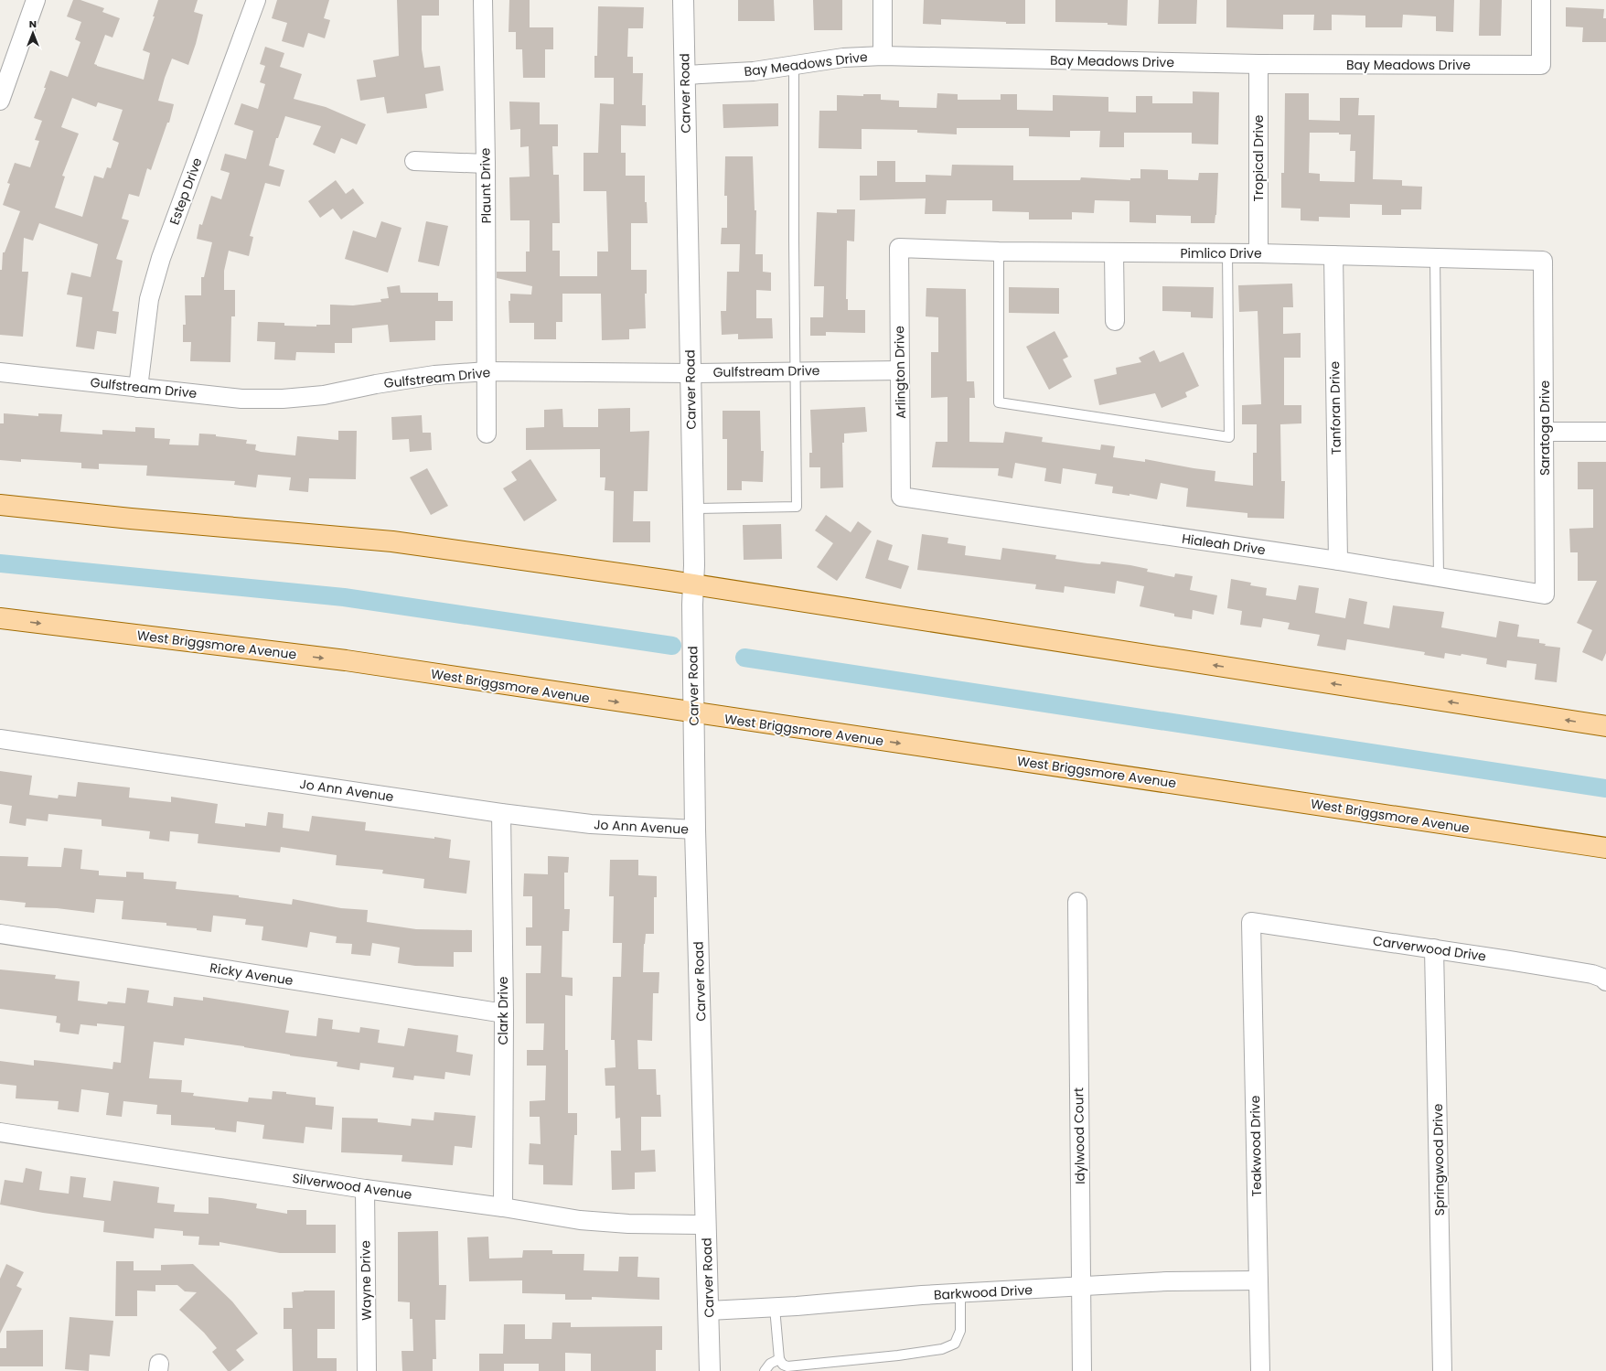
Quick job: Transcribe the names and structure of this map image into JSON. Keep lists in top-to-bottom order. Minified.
{"streets":{"main road":["West Briggsmore Avenue"],"street":["Bay Meadows Drive","Carver Road","Tropical Drive","Plaunt Drive","Estep Drive","Pimlico Drive","Gulfstream Drive","Arlington Drive","Tanforan Drive","Saratoga Drive","Hialeah Drive","Jo Ann Avenue","Carverwood Drive","Ricky Avenue","Clark Drive","Idylwood Court","Teakwood Drive","Springwood Drive","Silverwood Avenue","Wayne Drive","Barkwood Drive"]},"crossings":[["Bay Meadows Drive","Carver Road"],["Bay Meadows Drive","Tropical Drive"],["Carver Road","Gulfstream Drive"],["Carver Road","West Briggsmore Avenue"],["Carver Road","Jo Ann Avenue"],["Carver Road","Silverwood Avenue"],["Carver Road","Barkwood Drive"],["Tropical Drive","Pimlico Drive"],["Plaunt Drive","Gulfstream Drive"],["Estep Drive","Gulfstream Drive"],["Pimlico Drive","Arlington Drive"],["Pimlico Drive","Tanforan Drive"],["Pimlico Drive","Saratoga Drive"],["Gulfstream Drive","Arlington Drive"],["Arlington Drive","Hialeah Drive"],["Tanforan Drive","Hialeah Drive"],["Saratoga Drive","Hialeah Drive"],["Jo Ann Avenue","Clark Drive"],["Carverwood Drive","Teakwood Drive"],["Carverwood Drive","Springwood Drive"],["Ricky Avenue","Clark Drive"],["Clark Drive","Silverwood Avenue"],["Idylwood Court","Barkwood Drive"],["Teakwood Drive","Barkwood Drive"],["Silverwood Avenue","Wayne Drive"]],"north":"top"}
